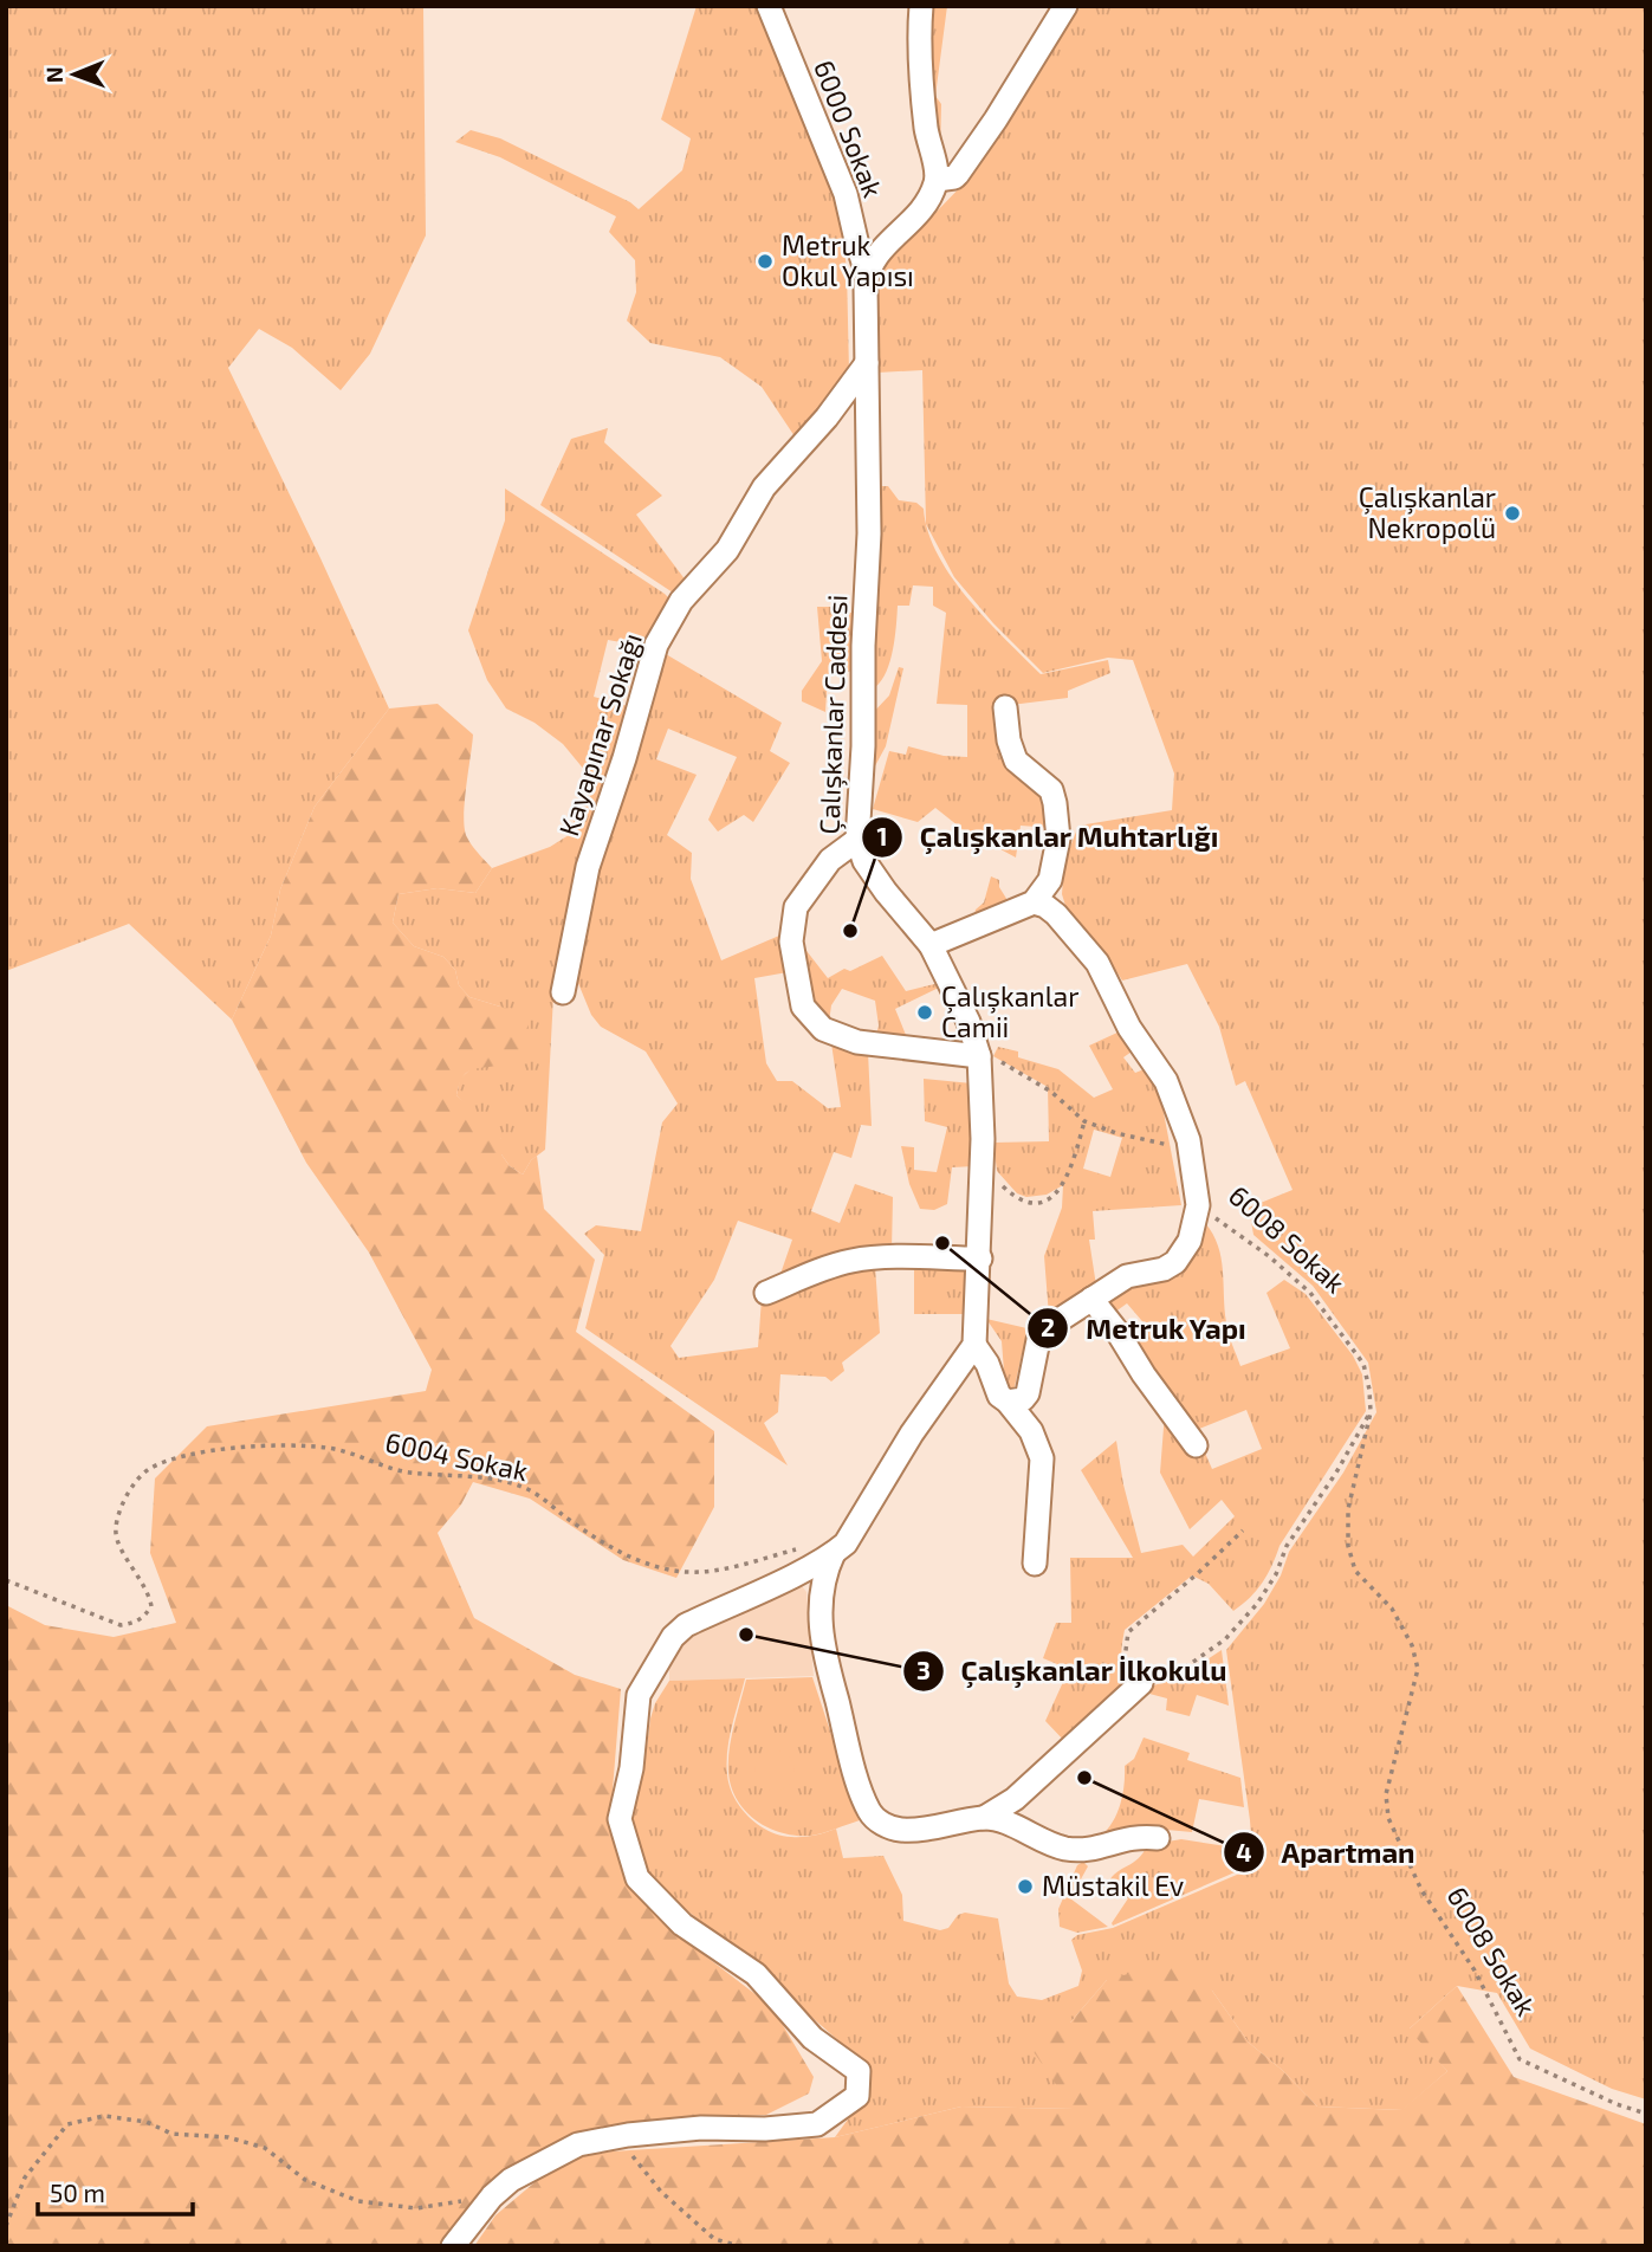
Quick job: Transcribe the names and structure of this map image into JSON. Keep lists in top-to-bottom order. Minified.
{"streets":{"street":["6000 Sokak","Çalışkanlar Caddesi","Kayapınar Sokağı","6008 Sokak"],"path":["6004 Sokak"]},"crossings":[["6000 Sokak","Çalışkanlar Caddesi"],["Çalışkanlar Caddesi","Kayapınar Sokağı"]],"places":["Metruk Okul Yapısı","Çalışkanlar Nekropolü","Çalışkanlar Muhtarlığı","Çalışkanlar Camii","Metruk Yapı","Çalışkanlar İlkokulu","Apartman","Müstakil Ev"],"scale_bar":"50 m","north":"left"}
